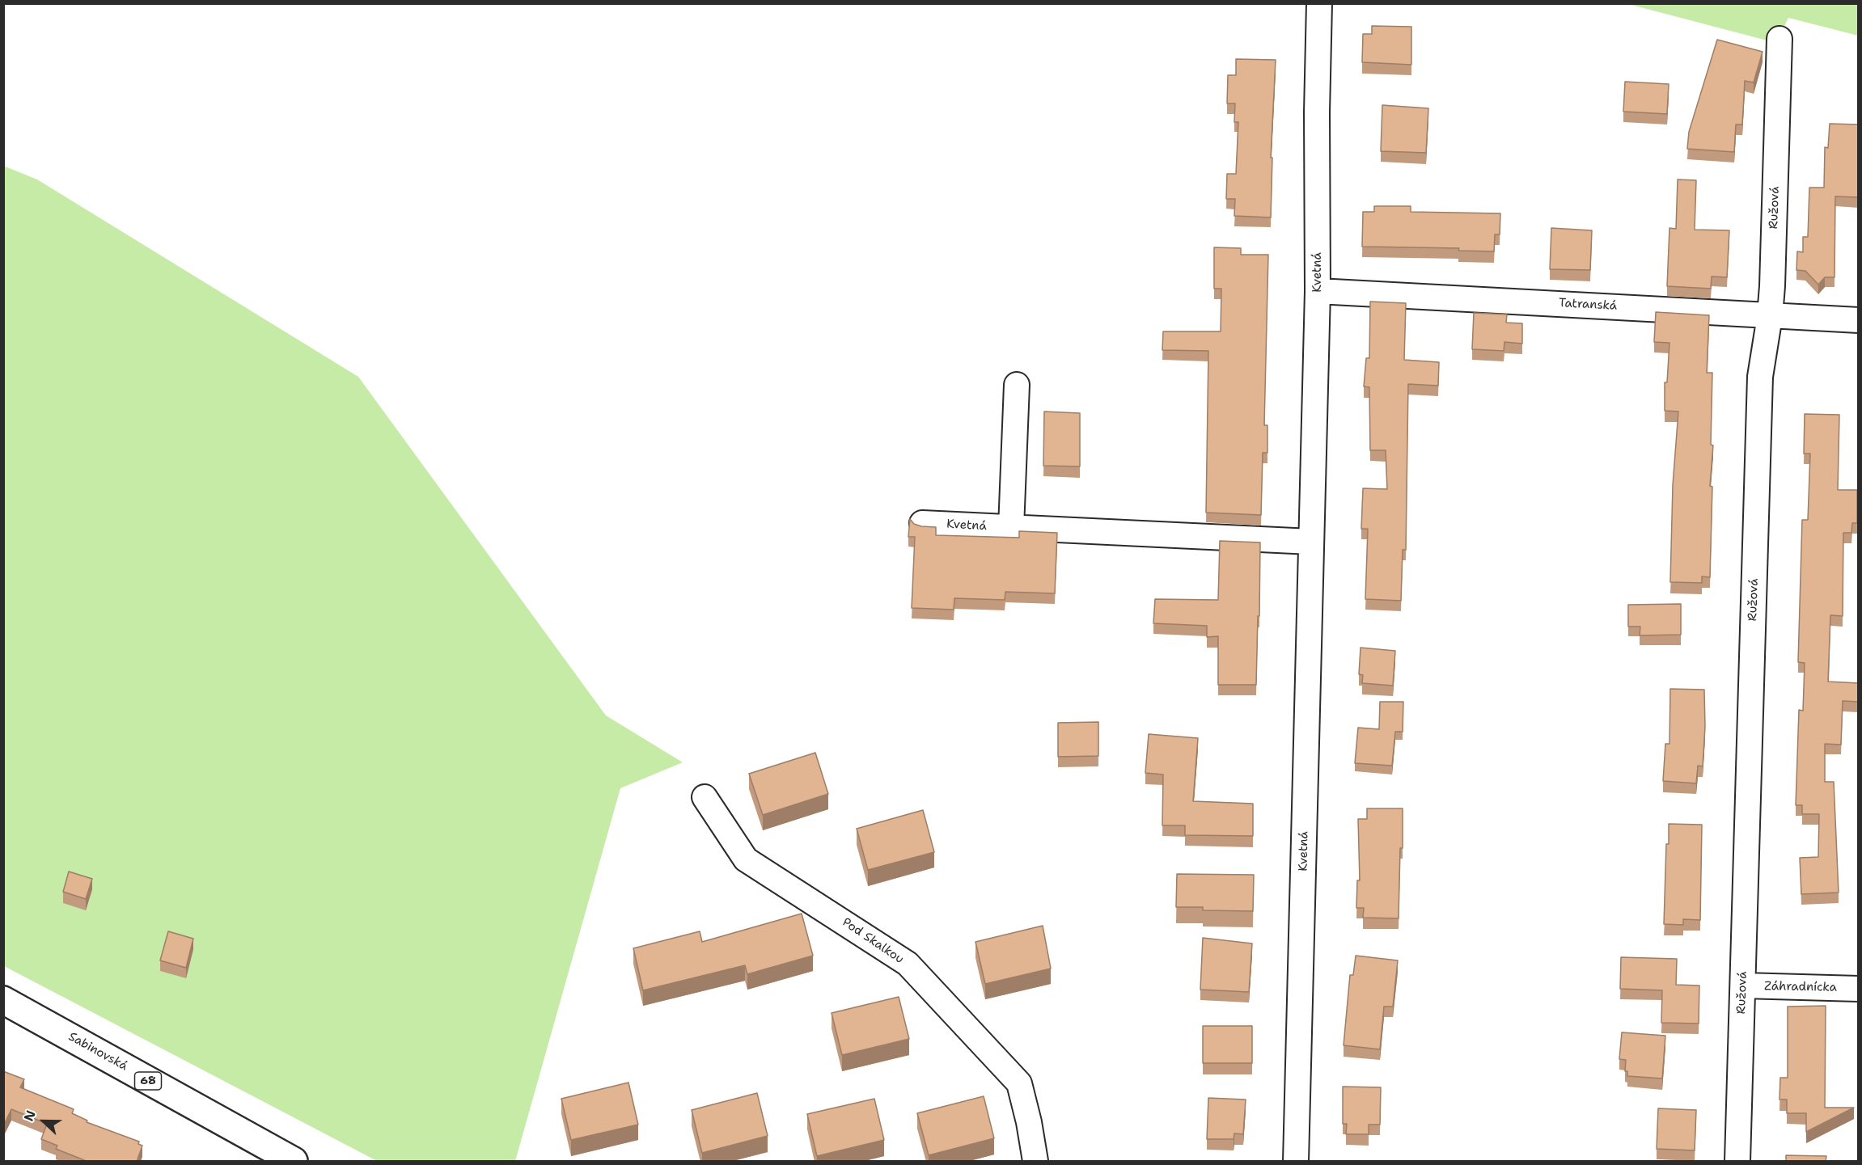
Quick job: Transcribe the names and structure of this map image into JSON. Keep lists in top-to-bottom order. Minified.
{"streets":{"main road":["Sabinovská","68"],"street":["Ružová","Kvetná","Tatranská","Pod Skalkou","Záhradnícka"]},"crossings":[["Ružová","Tatranská"],["Ružová","Záhradnícka"],["Kvetná","Tatranská"]],"north":"left"}
